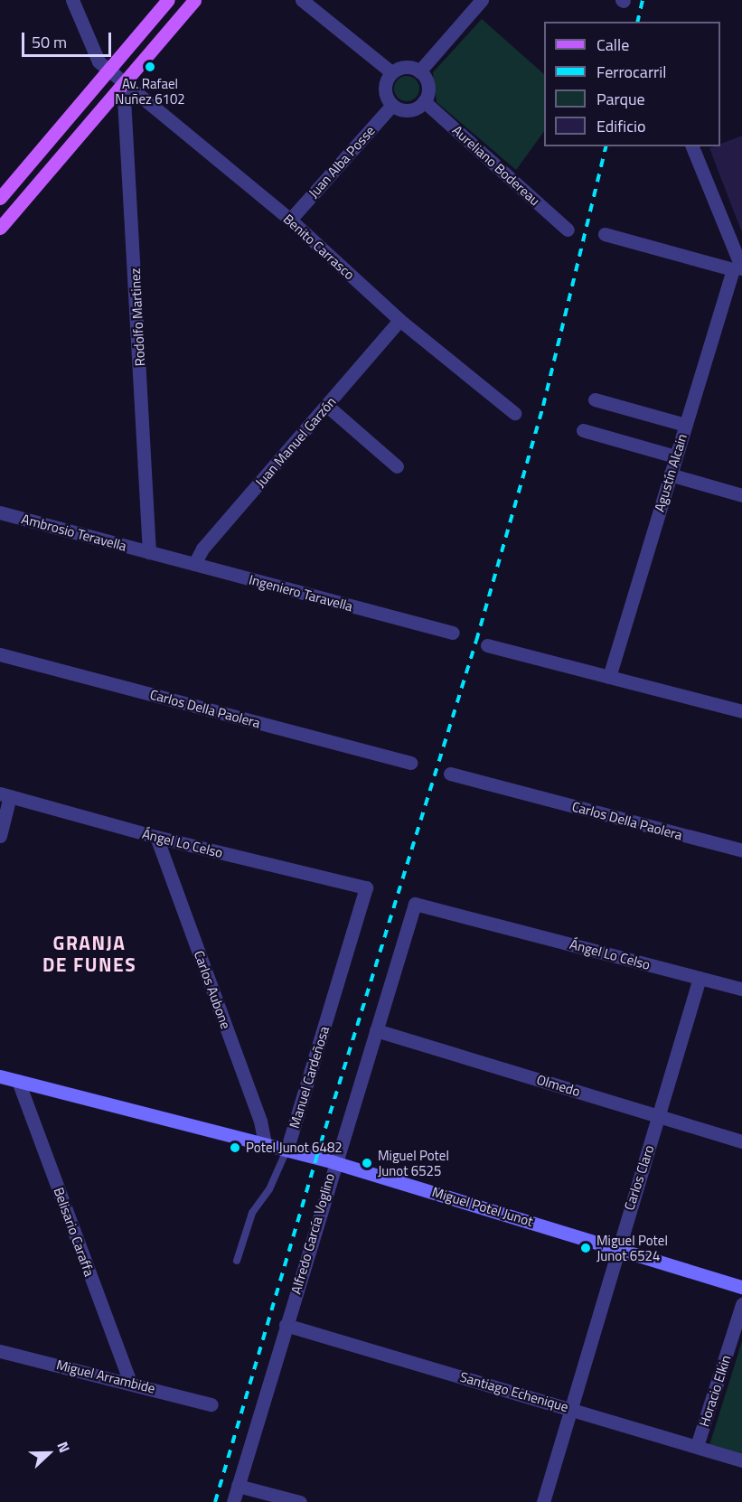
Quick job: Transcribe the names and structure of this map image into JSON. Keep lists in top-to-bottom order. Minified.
{"streets":{"main road":["Miguel Potel Junot"],"street":["Juan Alba Posse","Aureliano Bodereau","Benito Carrasco","Rodolfo Martinez","Juan Manuel Garzón","Agustín Alcain","Ambrosio Teravella","Ingeniero Taravella","Carlos Della Paolera","Ángel Lo Celso","Carlos Aubone","Manuel Cardeñosa","Olmedo","Carlos Claro","Belisario Caraffa","Alfredo García Voglino","Miguel Arrambide","Horacio Elkin","Santiago Echenique"]},"crossings":[["Juan Alba Posse","Aureliano Bodereau"],["Juan Alba Posse","Benito Carrasco"],["Benito Carrasco","Rodolfo Martinez"],["Benito Carrasco","Juan Manuel Garzón"],["Rodolfo Martinez","Ambrosio Teravella"],["Rodolfo Martinez","Ingeniero Taravella"],["Juan Manuel Garzón","Ingeniero Taravella"],["Ambrosio Teravella","Ingeniero Taravella"],["Ángel Lo Celso","Carlos Aubone"],["Ángel Lo Celso","Manuel Cardeñosa"],["Ángel Lo Celso","Carlos Claro"],["Ángel Lo Celso","Alfredo García Voglino"],["Carlos Aubone","Miguel Potel Junot"],["Manuel Cardeñosa","Miguel Potel Junot"],["Olmedo","Carlos Claro"],["Olmedo","Alfredo García Voglino"],["Carlos Claro","Miguel Potel Junot"],["Carlos Claro","Santiago Echenique"],["Miguel Potel Junot","Belisario Caraffa"],["Miguel Potel Junot","Alfredo García Voglino"],["Belisario Caraffa","Miguel Arrambide"],["Alfredo García Voglino","Santiago Echenique"],["Horacio Elkin","Santiago Echenique"]],"districts":["GRANJA DE FUNES"],"places":["Av. Rafael Nuñez 6102","Potel Junot 6482","Miguel Potel Junot 6525","Miguel Potel Junot 6524"],"legend":["Calle","Ferrocarril","Parque","Edificio"],"scale_bar":"50 m","north":"right"}
